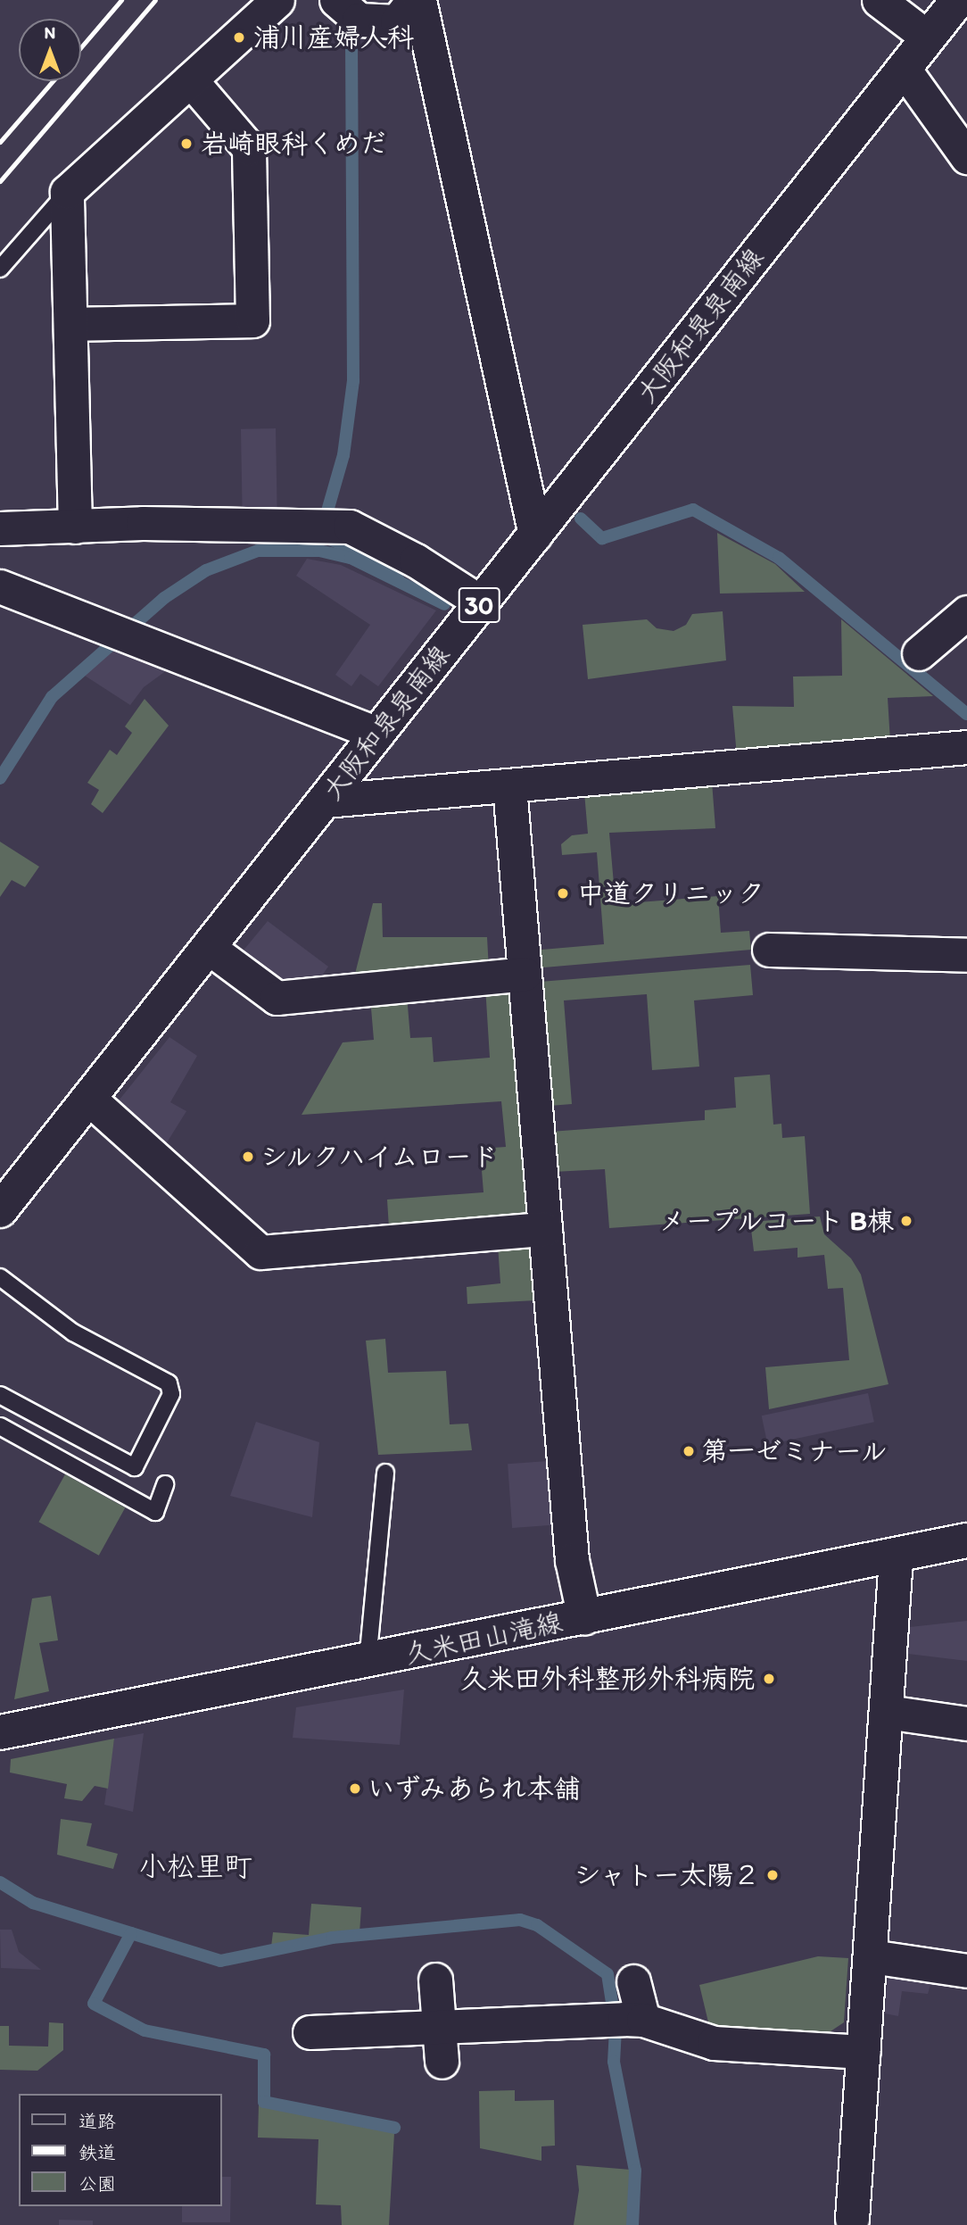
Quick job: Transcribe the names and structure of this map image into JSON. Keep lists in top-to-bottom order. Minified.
{"streets":{"main road":["大阪和泉泉南線","30","久米田山滝線"]},"districts":["小松里町"],"places":["浦川産婦人科","岩崎眼科くめだ","中道クリニック","シルクハイムロード","メープルコート B棟","第一ゼミナール","久米田外科整形外科病院","いずみあられ本舗","シャトー太陽２"],"legend":["道路","鉄道","公園"],"north":"top"}
